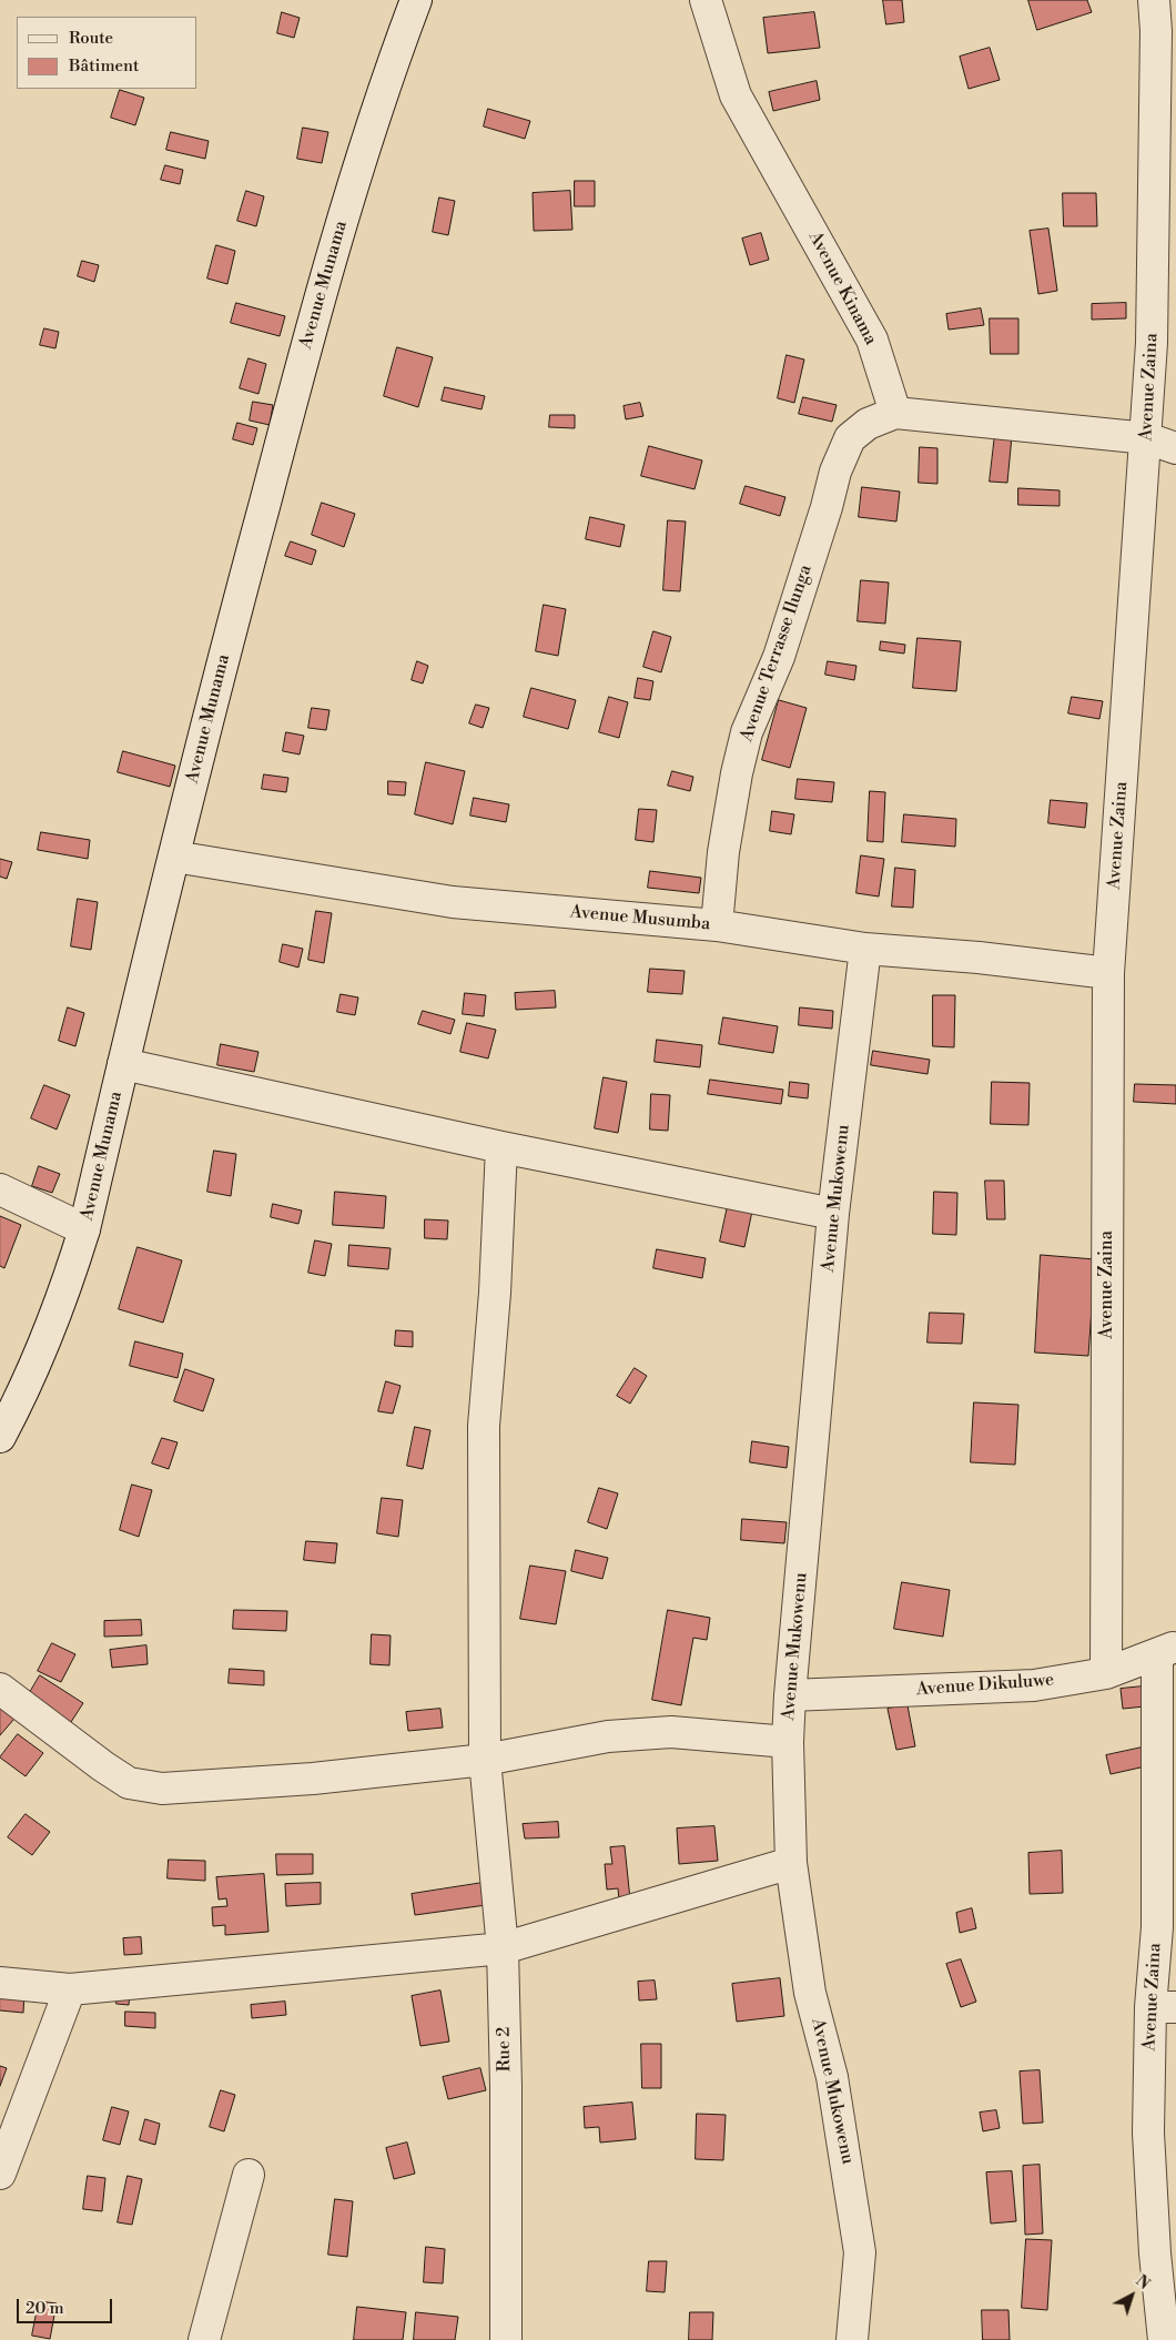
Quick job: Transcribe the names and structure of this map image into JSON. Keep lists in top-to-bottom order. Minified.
{"streets":{"street":["Avenue Munama","Avenue Kinama","Avenue Zaina","Avenue Terrasse Ilunga","Avenue Musumba","Avenue Mukowenu","Avenue Dikuluwe","Rue 2"]},"crossings":[["Avenue Munama","Avenue Musumba"],["Avenue Kinama","Avenue Terrasse Ilunga"],["Avenue Zaina","Avenue Musumba"],["Avenue Zaina","Avenue Dikuluwe"],["Avenue Terrasse Ilunga","Avenue Musumba"],["Avenue Musumba","Avenue Mukowenu"],["Avenue Mukowenu","Avenue Dikuluwe"]],"legend":["Route","Bâtiment"],"scale_bar":"20 m","north":"top right"}
